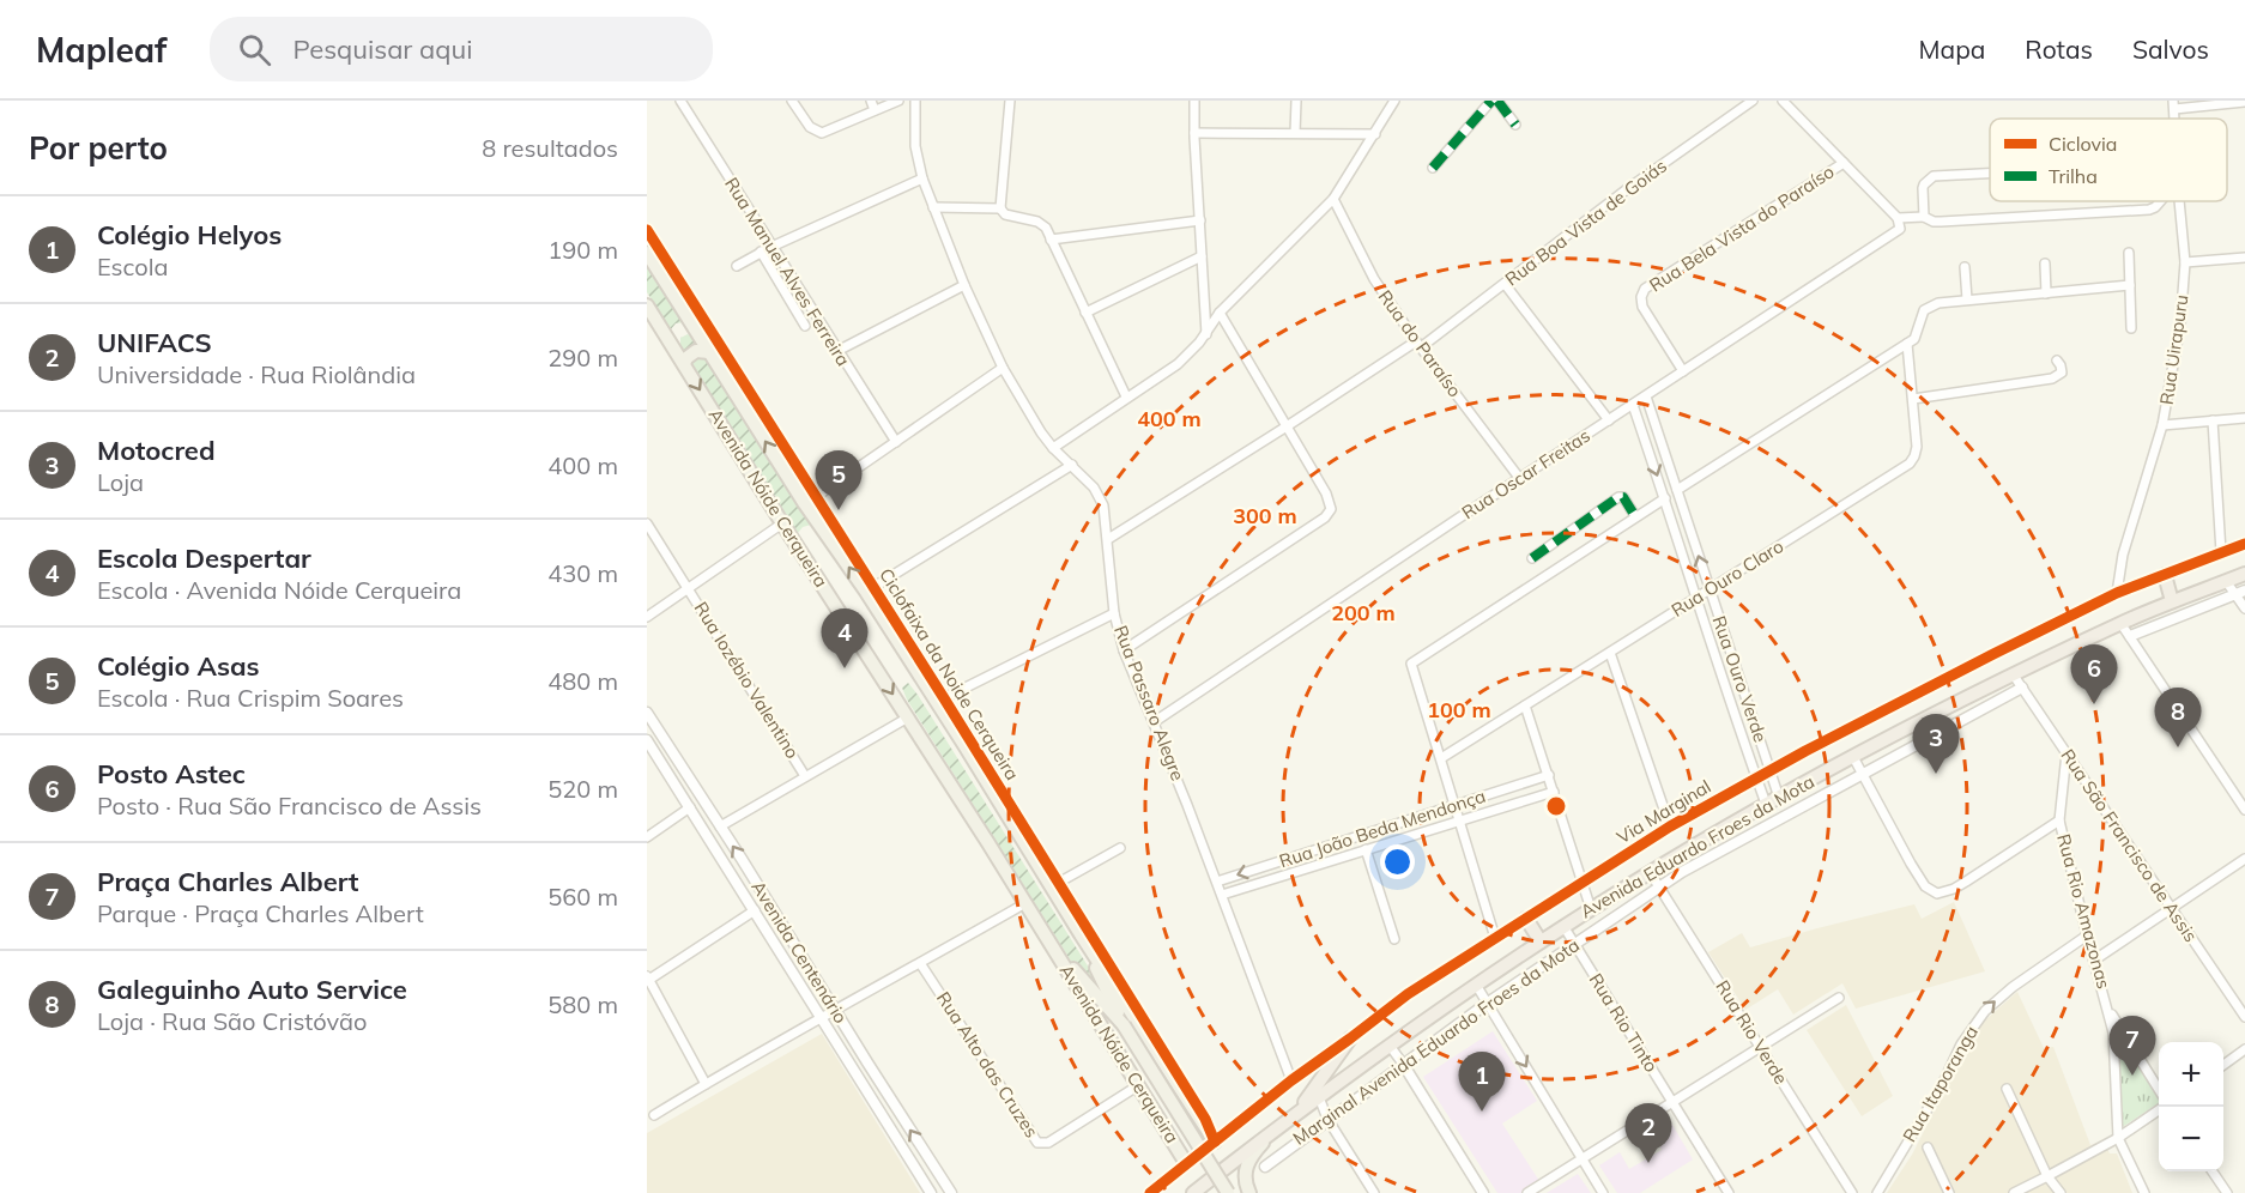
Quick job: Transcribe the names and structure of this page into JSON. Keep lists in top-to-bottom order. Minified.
{"streets":{"highway":["Avenida Eduardo Froes da Mota"],"main road":["Avenida Nóide Cerqueira"],"street":["Rua Boa Vista de Goiás","Rua Bela Vista do Paraíso","Rua Manuel Alves Ferreira","Rua do Paraíso","Rua Uirapuru","Rua Oscar Freitas","Rua Ouro Claro","Rua Ouro Verde","Rua Iozébio Valentino","Rua Passaro Alegre","Via Marginal","Rua João Beda Mendonça","Rua São Francisco de Assis","Rua Rio Amazonas","Avenida Centenário","Rua Rio Tinto","Rua Rio Verde","Marginal Avenida Eduardo Froes da Mota","Rua Alto das Cruzes","Rua Itaporanga"],"cycle path":["Ciclofaixa da Noide Cerqueira"]},"crossings":[["Rua Boa Vista de Goiás","Rua do Paraíso"],["Rua Boa Vista de Goiás","Rua Passaro Alegre"],["Rua Bela Vista do Paraíso","Rua Oscar Freitas"],["Rua do Paraíso","Rua Oscar Freitas"],["Rua Uirapuru","Via Marginal"],["Rua Oscar Freitas","Rua Ouro Verde"],["Rua Oscar Freitas","Rua Passaro Alegre"],["Avenida Nóide Cerqueira","Rua Iozébio Valentino"],["Avenida Nóide Cerqueira","Via Marginal"],["Avenida Nóide Cerqueira","Rua Alto das Cruzes"],["Rua Ouro Claro","Rua Ouro Verde"],["Rua Ouro Verde","Via Marginal"],["Rua Ouro Verde","Avenida Eduardo Froes da Mota"],["Rua Passaro Alegre","Via Marginal"],["Rua Passaro Alegre","Rua João Beda Mendonça"],["Rua São Francisco de Assis","Avenida Eduardo Froes da Mota"],["Rua São Francisco de Assis","Rua Rio Amazonas"],["Rua São Francisco de Assis","Marginal Avenida Eduardo Froes da Mota"],["Avenida Eduardo Froes da Mota","Rua Rio Tinto"],["Avenida Eduardo Froes da Mota","Rua Rio Verde"],["Rua Rio Amazonas","Rua Itaporanga"],["Rua Rio Tinto","Marginal Avenida Eduardo Froes da Mota"],["Rua Rio Verde","Marginal Avenida Eduardo Froes da Mota"]],"one_way":["Rua Itaporanga"],"legend":["Ciclovia","Trilha"],"page":{"header":"Mapleaf","search":"Pesquisar aqui","nav":["Mapa","Rotas","Salvos"],"heading":["Por perto","8 resultados"],"list":[{"mark":"1","name":"Colégio Helyos","note":"Escola","value":"190 m"},{"mark":"2","name":"UNIFACS","note":"Universidade · Rua Riolândia","value":"290 m"},{"mark":"3","name":"Motocred","note":"Loja","value":"400 m"},{"mark":"4","name":"Escola Despertar","note":"Escola · Avenida Nóide Cerqueira","value":"430 m"},{"mark":"5","name":"Colégio Asas","note":"Escola · Rua Crispim Soares","value":"480 m"},{"mark":"6","name":"Posto Astec","note":"Posto · Rua São Francisco de Assis","value":"520 m"},{"mark":"7","name":"Praça Charles Albert","note":"Parque · Praça Charles Albert","value":"560 m"},{"mark":"8","name":"Galeguinho Auto Service","note":"Loja · Rua São Cristóvão","value":"580 m"}],"pins":["5","4","6","8","3","7","1","2"],"map_buttons":["+","−"]},"rings":["400 m","300 m","200 m","100 m"]}
